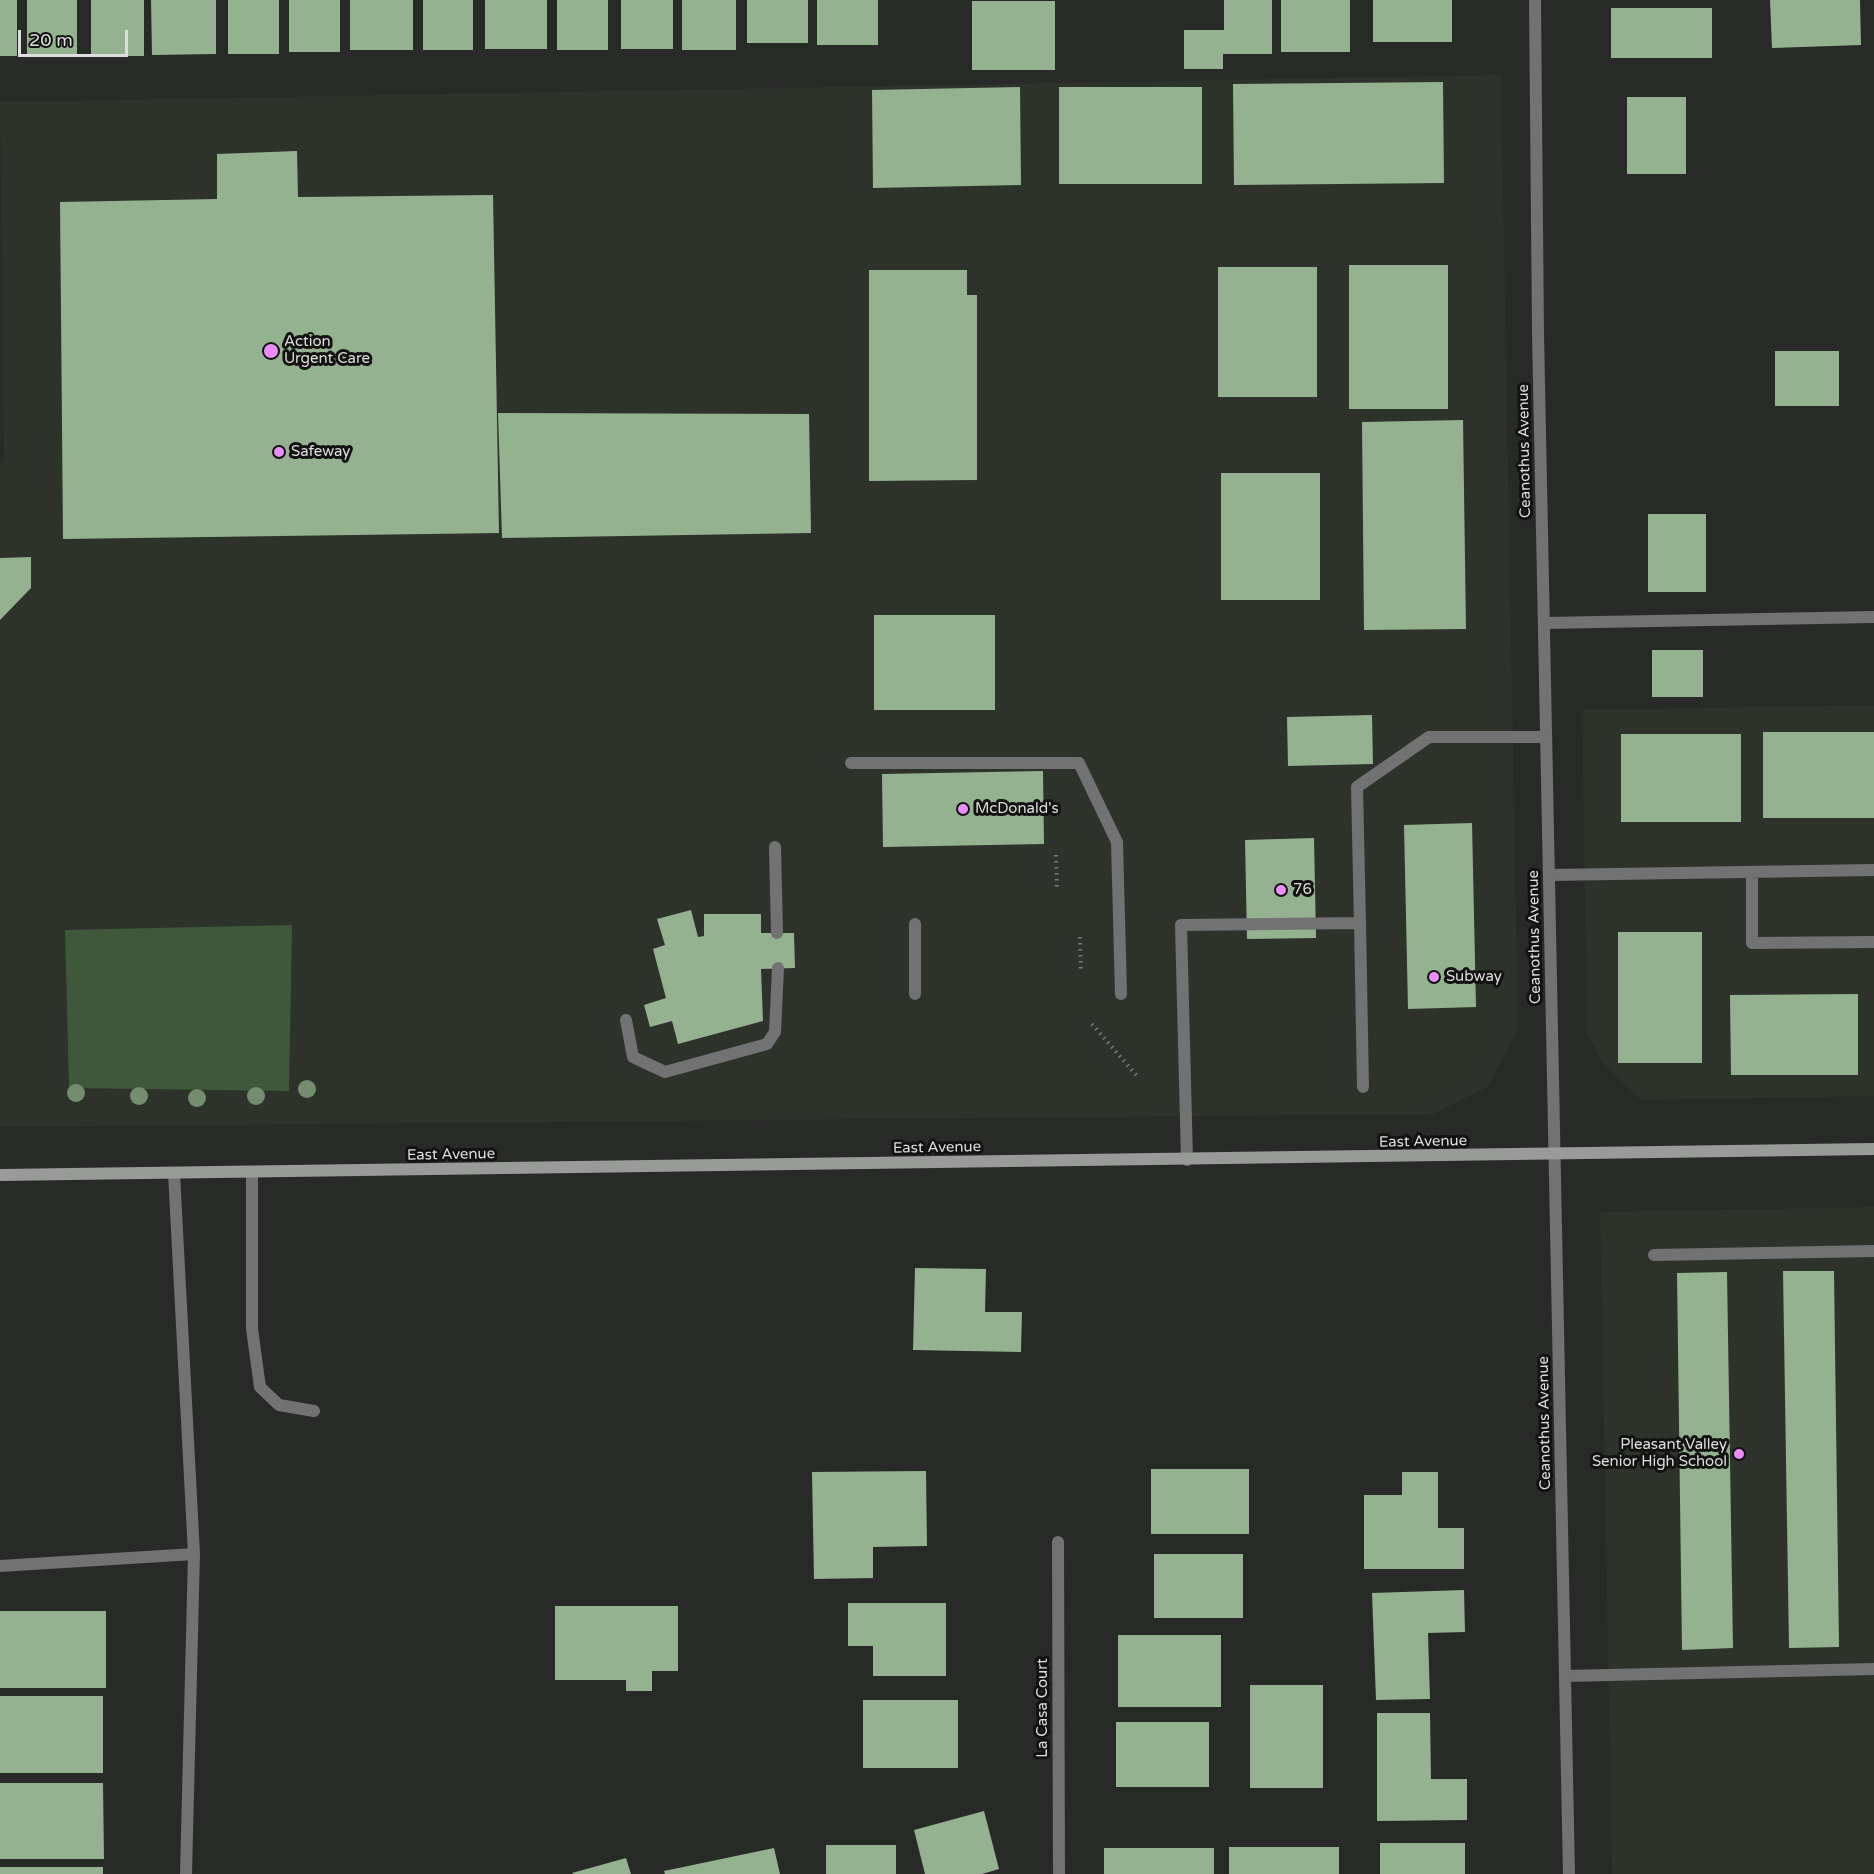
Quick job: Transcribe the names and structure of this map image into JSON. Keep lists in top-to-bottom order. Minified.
{"streets":{"main road":["East Avenue"],"street":["Ceanothus Avenue","La Casa Court"]},"crossings":[["Ceanothus Avenue","East Avenue"]],"places":["Action Urgent Care","Safeway","McDonald's","76","Subway","Pleasant Valley Senior High School"],"scale_bar":"20 m"}
